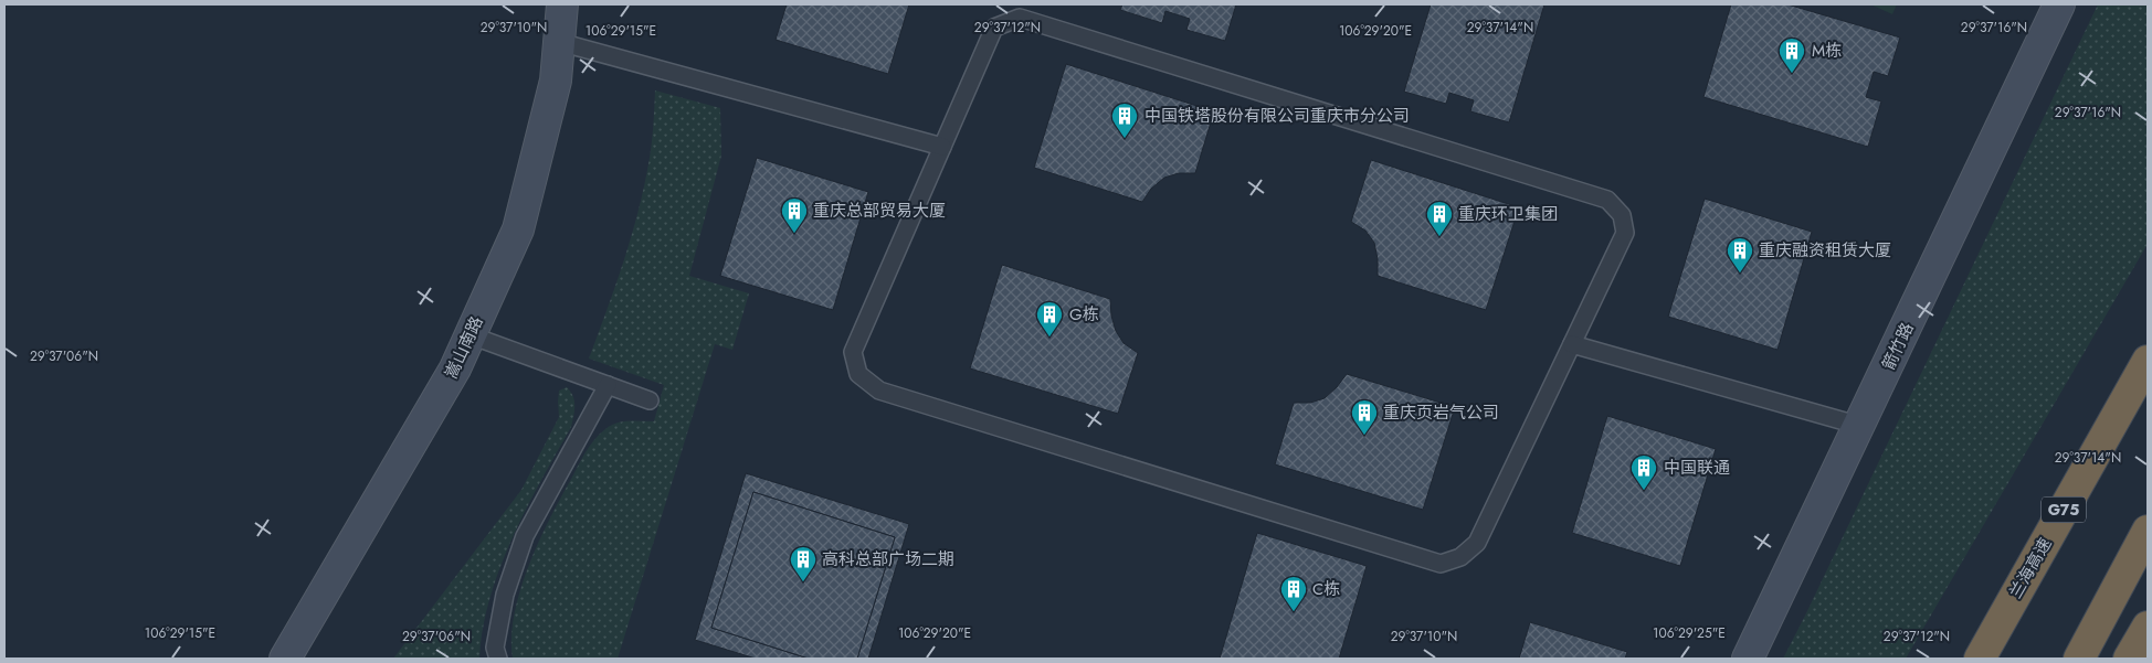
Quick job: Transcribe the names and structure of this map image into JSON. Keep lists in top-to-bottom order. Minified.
{"streets":{"highway":["G75","兰海高速"],"street":["箭竹路","嵩山南路"]},"places":{"building":["M栋","中国铁塔股份有限公司重庆市分公司","重庆总部贸易大厦","重庆环卫集团","重庆融资租赁大厦","G栋","重庆页岩气公司","中国联通","高科总部广场二期","C栋"]},"coordinates":["29°37'10\"N","29°37'12\"N","29°37'14\"N","29°37'16\"N","106°29'15\"E","106°29'20\"E","29°37'06\"N","106°29'25\"E"]}
